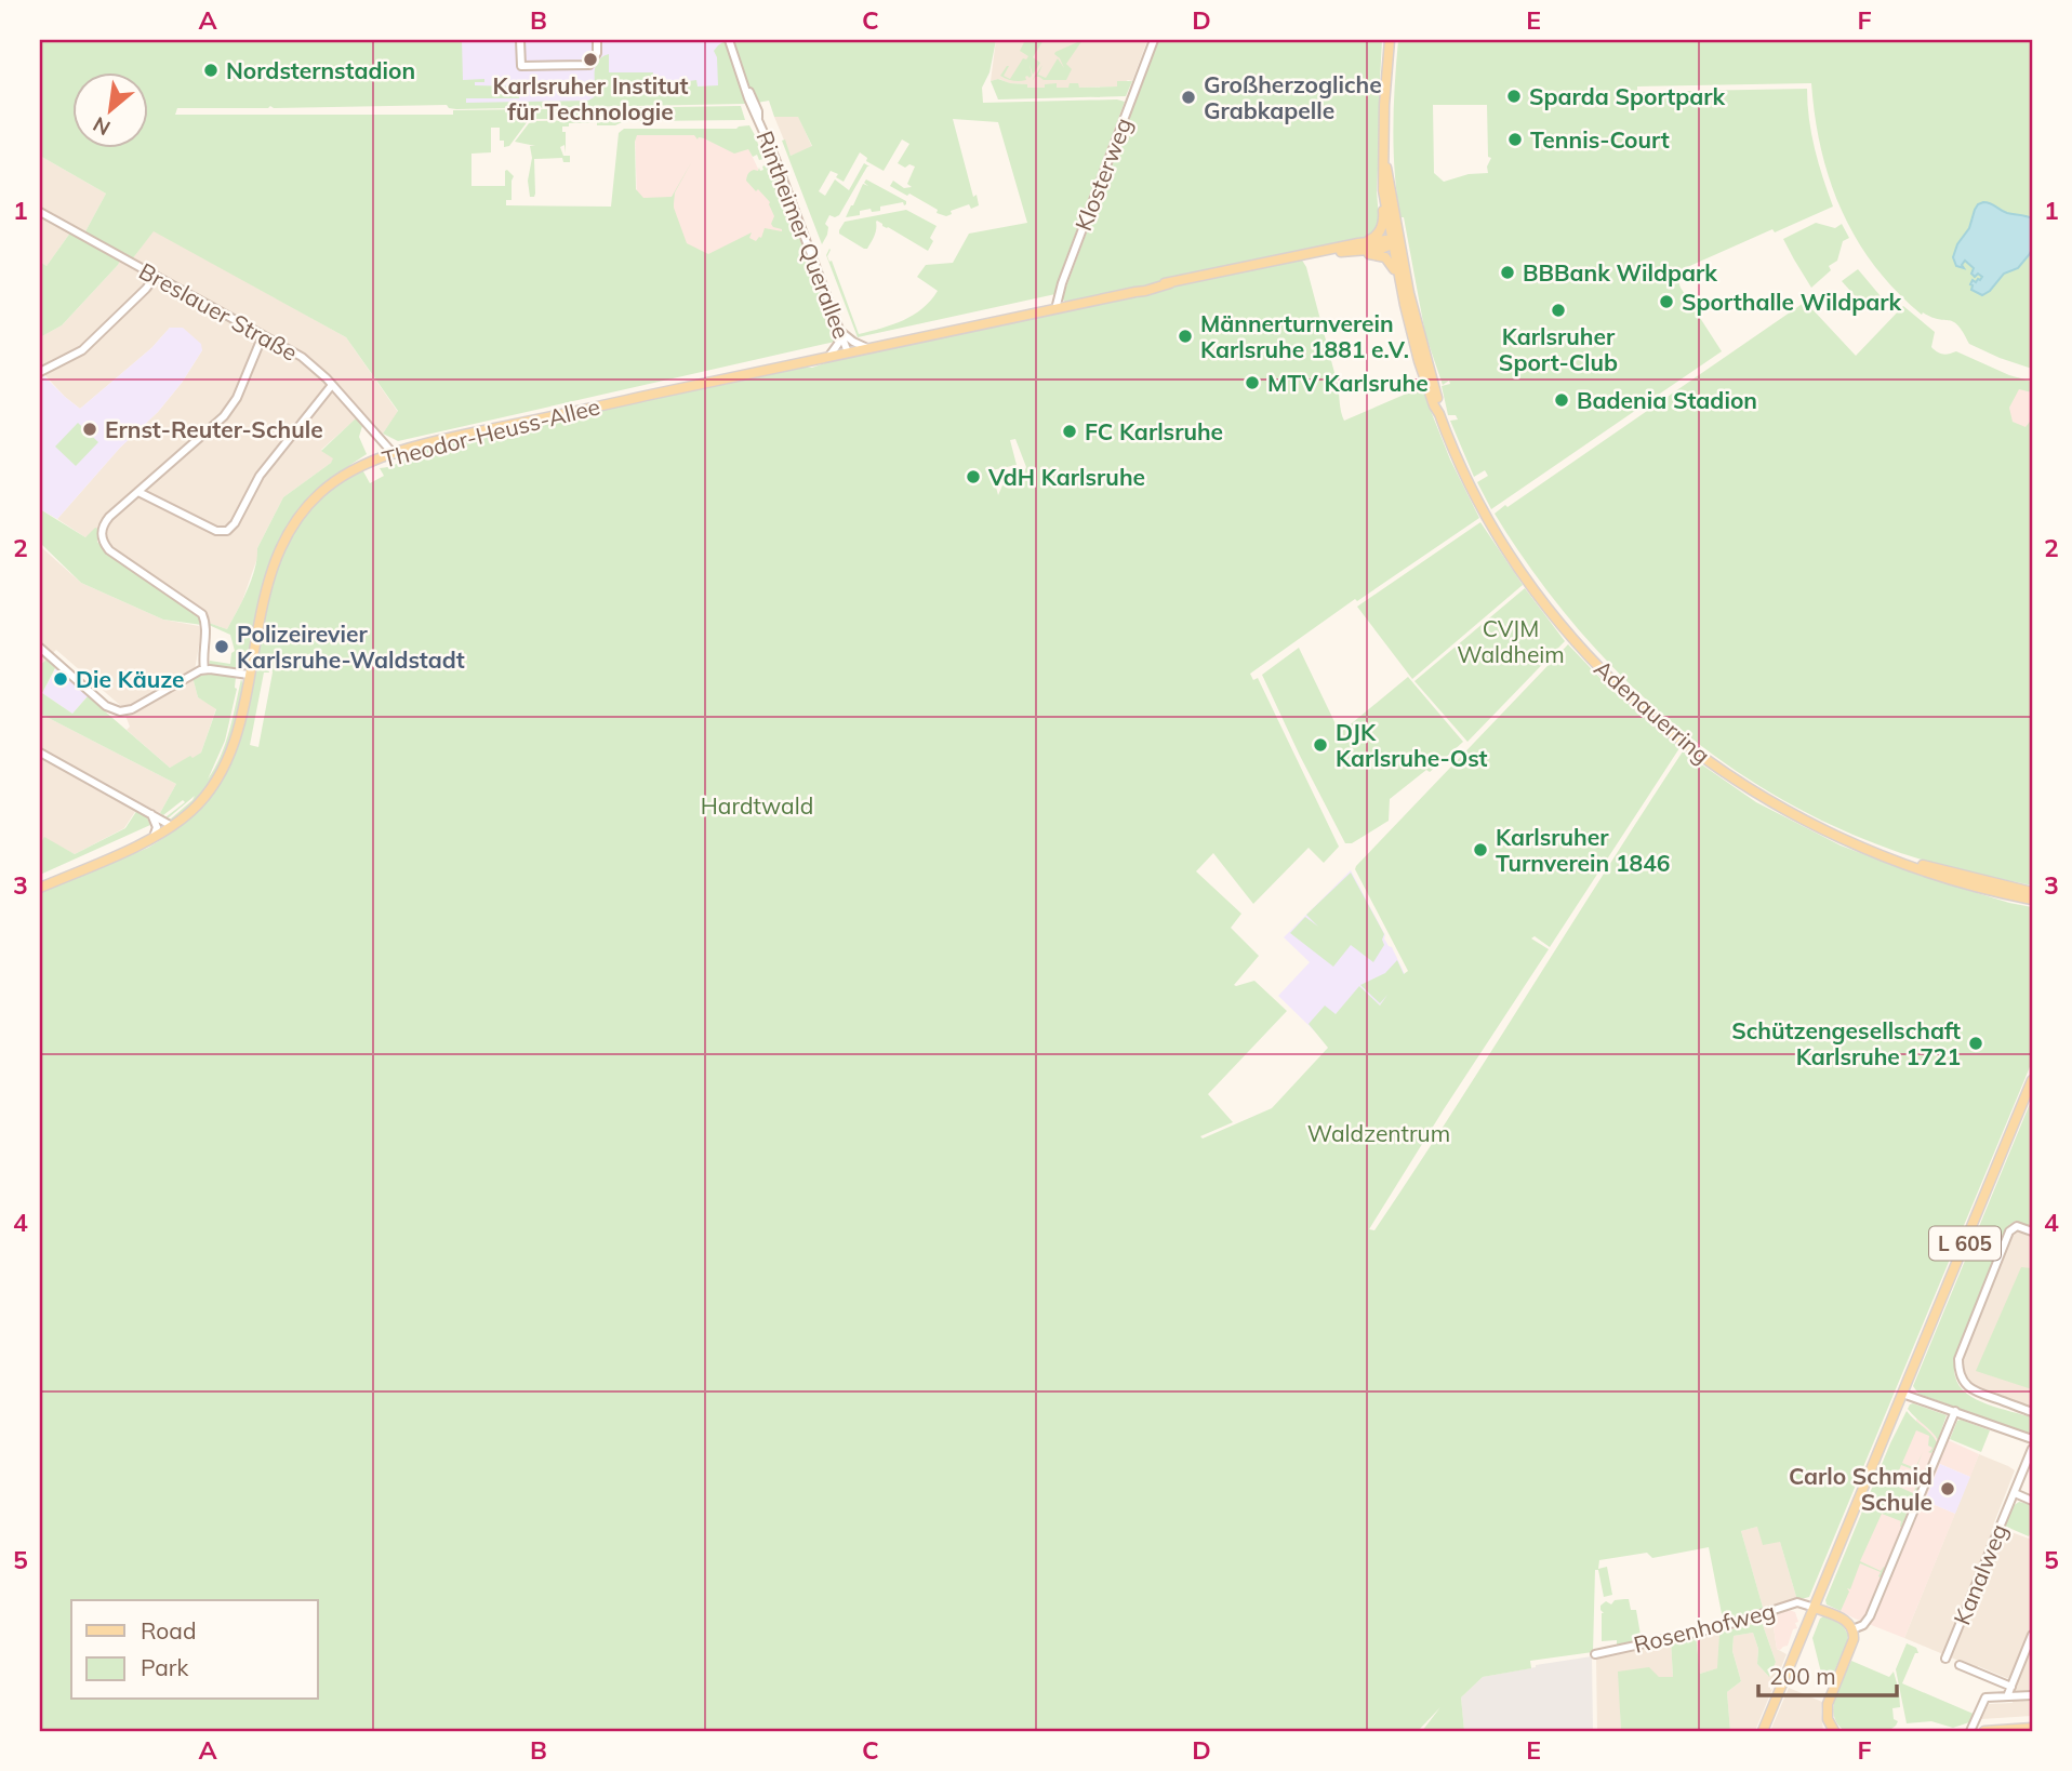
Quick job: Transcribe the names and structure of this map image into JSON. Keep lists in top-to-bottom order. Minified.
{"streets":{"main road":["Theodor-Heuss-Allee","Adenauerring","L 605"],"street":["Klosterweg","Rintheimer Querallee","Breslauer Straße","Kanalweg","Rosenhofweg"]},"crossings":[["Klosterweg","Theodor-Heuss-Allee"],["Rintheimer Querallee","Theodor-Heuss-Allee"],["Breslauer Straße","Theodor-Heuss-Allee"],["Theodor-Heuss-Allee","Adenauerring"],["L 605","Rosenhofweg"]],"parks":["CVJM Waldheim","Hardtwald","Waldzentrum"],"places":["Karlsruher Institut für Technologie","Nordsternstadion","Sparda Sportpark","Großherzogliche Grabkapelle","Tennis-Court","BBBank Wildpark","Sporthalle Wildpark","Karlsruher Sport-Club","Männerturnverein Karlsruhe 1881 e.V.","MTV Karlsruhe","Badenia Stadion","Ernst-Reuter-Schule","FC Karlsruhe","VdH Karlsruhe","Polizeirevier Karlsruhe-Waldstadt","Die Käuze","DJK Karlsruhe-Ost","Karlsruher Turnverein 1846","Schützengesellschaft Karlsruhe 1721","Carlo Schmid Schule"],"legend":["Road","Park"],"scale_bar":"200 m","north":"bottom left","grid":{"columns":["A","B","C","D","E","F"],"rows":["1","2","3","4","5"]}}
